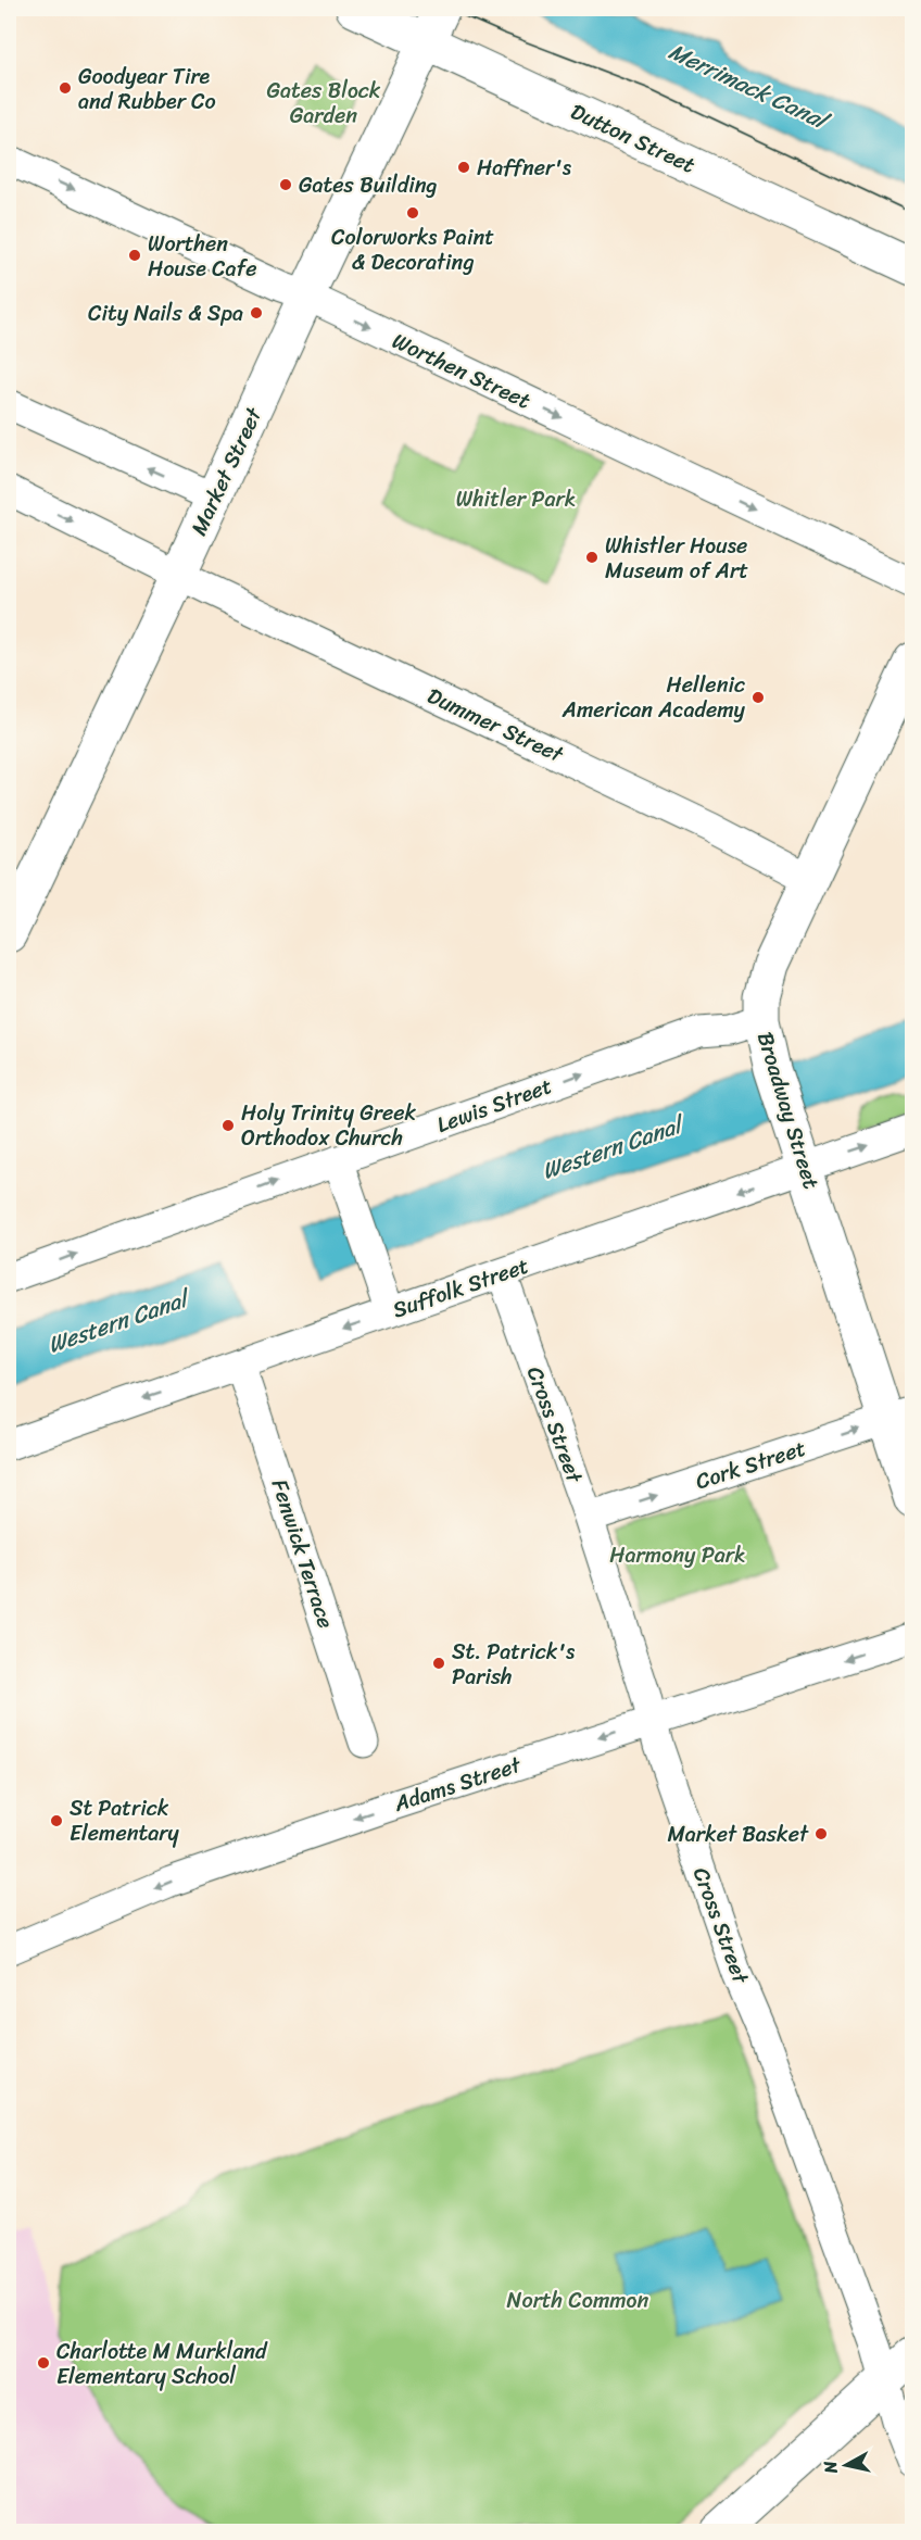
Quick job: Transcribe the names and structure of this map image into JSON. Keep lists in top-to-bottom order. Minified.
{"streets":{"main road":["Dutton Street","Market Street","Broadway Street"],"street":["Worthen Street","Dummer Street","Lewis Street","Suffolk Street","Cross Street","Cork Street","Fenwick Terrace","Adams Street"]},"crossings":[["Dutton Street","Market Street"],["Worthen Street","Market Street"],["Market Street","Dummer Street"],["Dummer Street","Broadway Street"],["Lewis Street","Broadway Street"],["Broadway Street","Suffolk Street"],["Broadway Street","Cork Street"],["Suffolk Street","Cross Street"],["Suffolk Street","Fenwick Terrace"],["Cross Street","Cork Street"],["Cross Street","Adams Street"]],"one_way":["Worthen Street","Lewis Street","Cork Street","Adams Street"],"water":["Merrimack Canal","Western Canal"],"parks":["Gates Block Garden","Whitler Park","Harmony Park","North Common"],"places":["Goodyear Tire and Rubber Co","Haffner's","Gates Building","Colorworks Paint & Decorating","Worthen House Cafe","City Nails & Spa","Whistler House Museum of Art","Hellenic American Academy","Holy Trinity Greek Orthodox Church","St. Patrick's Parish","St Patrick Elementary","Market Basket","Charlotte M Murkland Elementary School"],"north":"left"}
